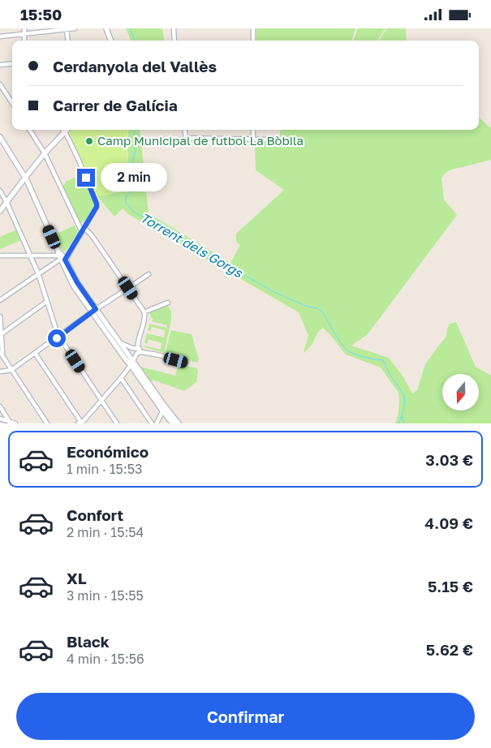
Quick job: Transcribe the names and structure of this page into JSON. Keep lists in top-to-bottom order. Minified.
{"water":["Torrent dels Gorgs"],"places":["Camp Municipal de futbol La Bòbila"],"north":"bottom","page":{"status":"15:50","banner":["Cerdanyola del Vallès","Carrer de Galícia"],"bubble":"2 min","list":[{"name":"Económico","note":"1 min · 15:53","value":"3.03 €"},{"name":"Confort","note":"2 min · 15:54","value":"4.09 €"},{"name":"XL","note":"3 min · 15:55","value":"5.15 €"},{"name":"Black","note":"4 min · 15:56","value":"5.62 €"}],"buttons":"Confirmar"}}
